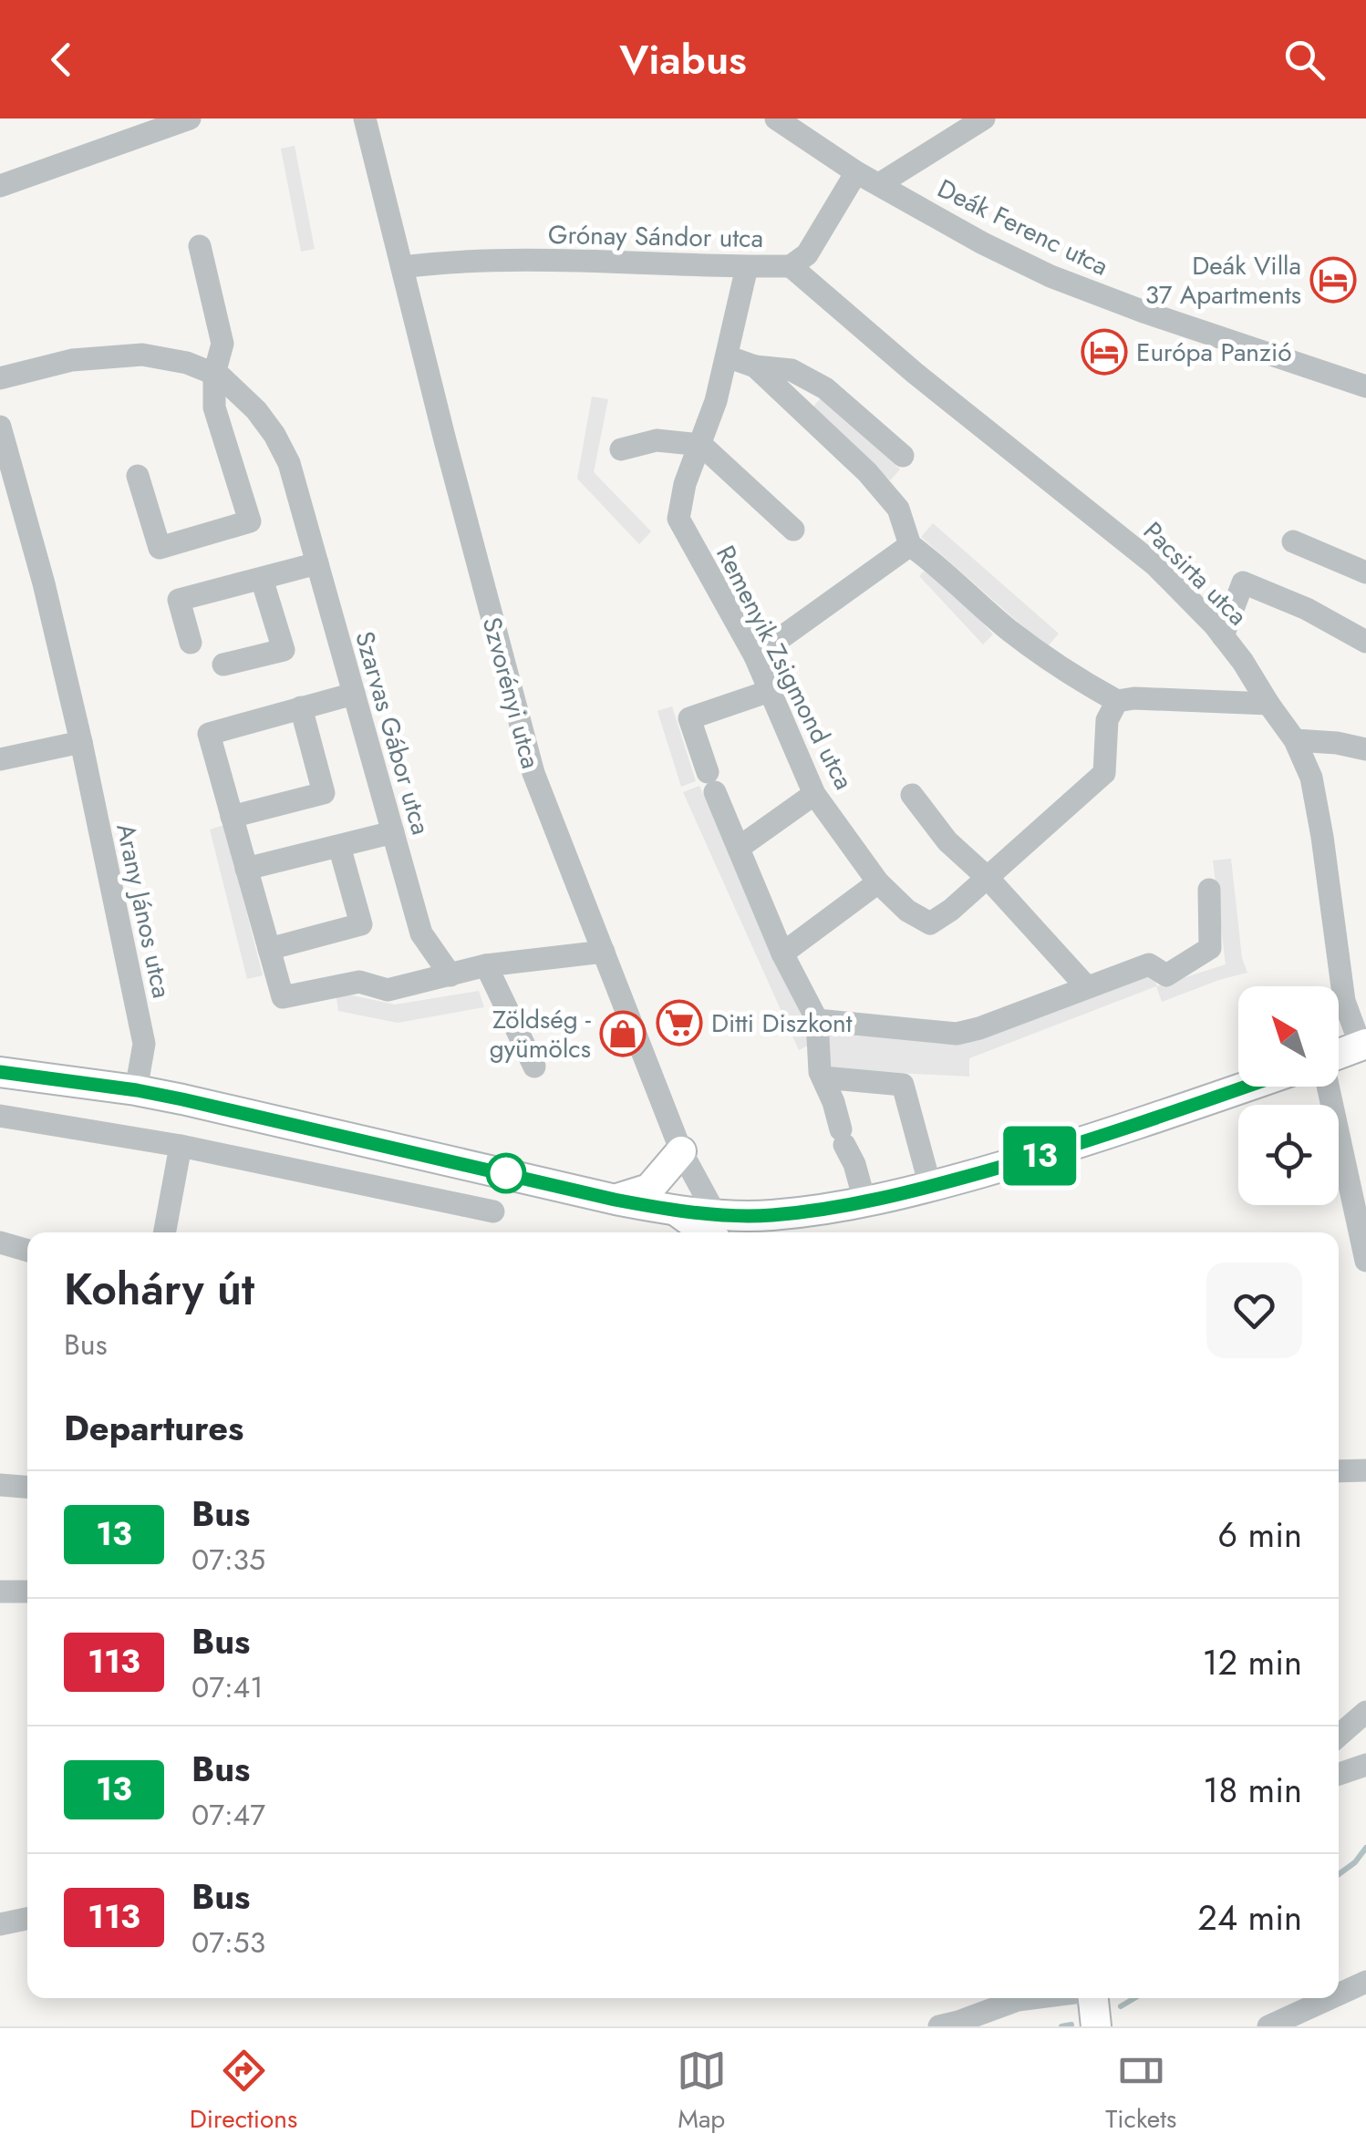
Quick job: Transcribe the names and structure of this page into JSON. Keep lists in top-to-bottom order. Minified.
{"streets":{"street":["Deák Ferenc utca","Grónay Sándor utca","Pacsirta utca","Remenyik Zsigmond utca","Szvorényi utca","Szarvas Gábor utca","Arany János utca"]},"crossings":[["Deák Ferenc utca","Grónay Sándor utca"],["Grónay Sándor utca","Pacsirta utca"],["Grónay Sándor utca","Remenyik Zsigmond utca"],["Grónay Sándor utca","Szvorényi utca"]],"places":{"hotel":["Deák Villa 37 Apartments","Európa Panzió"],"supermarket":["Ditti Diszkont"],"shop":["Zöldség - gyümölcs"]},"lines":["bus line 13"],"north":"top left","page":{"header":"Viabus","on_map":"13","heading":[["Koháry út","Bus"],"Departures"],"list":[{"mark":"13","name":"Bus","note":"07:35","value":"6 min"},{"mark":"113","name":"Bus","note":"07:41","value":"12 min"},{"mark":"13","name":"Bus","note":"07:47","value":"18 min"},{"mark":"113","name":"Bus","note":"07:53","value":"24 min"}],"tabs":["Directions","Map","Tickets"]}}
